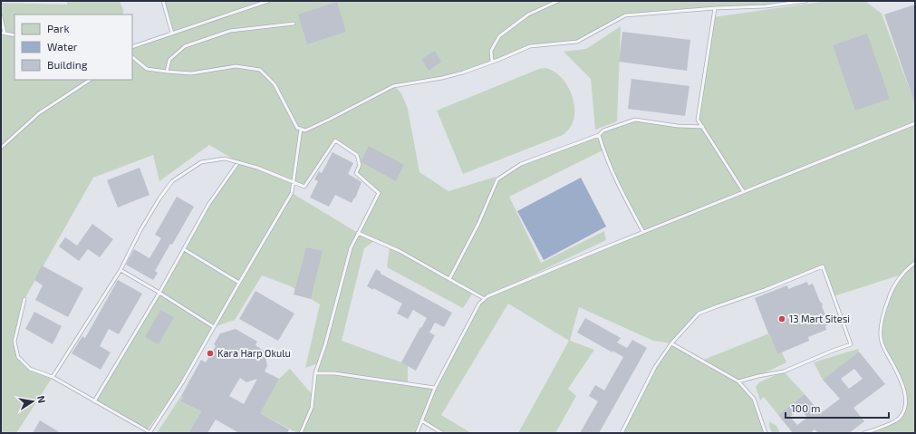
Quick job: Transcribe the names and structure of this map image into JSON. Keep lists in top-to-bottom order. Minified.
{"places":["13 Mart Sitesi","Kara Harp Okulu"],"legend":["Park","Water","Building"],"scale_bar":"100 m","north":"right"}
